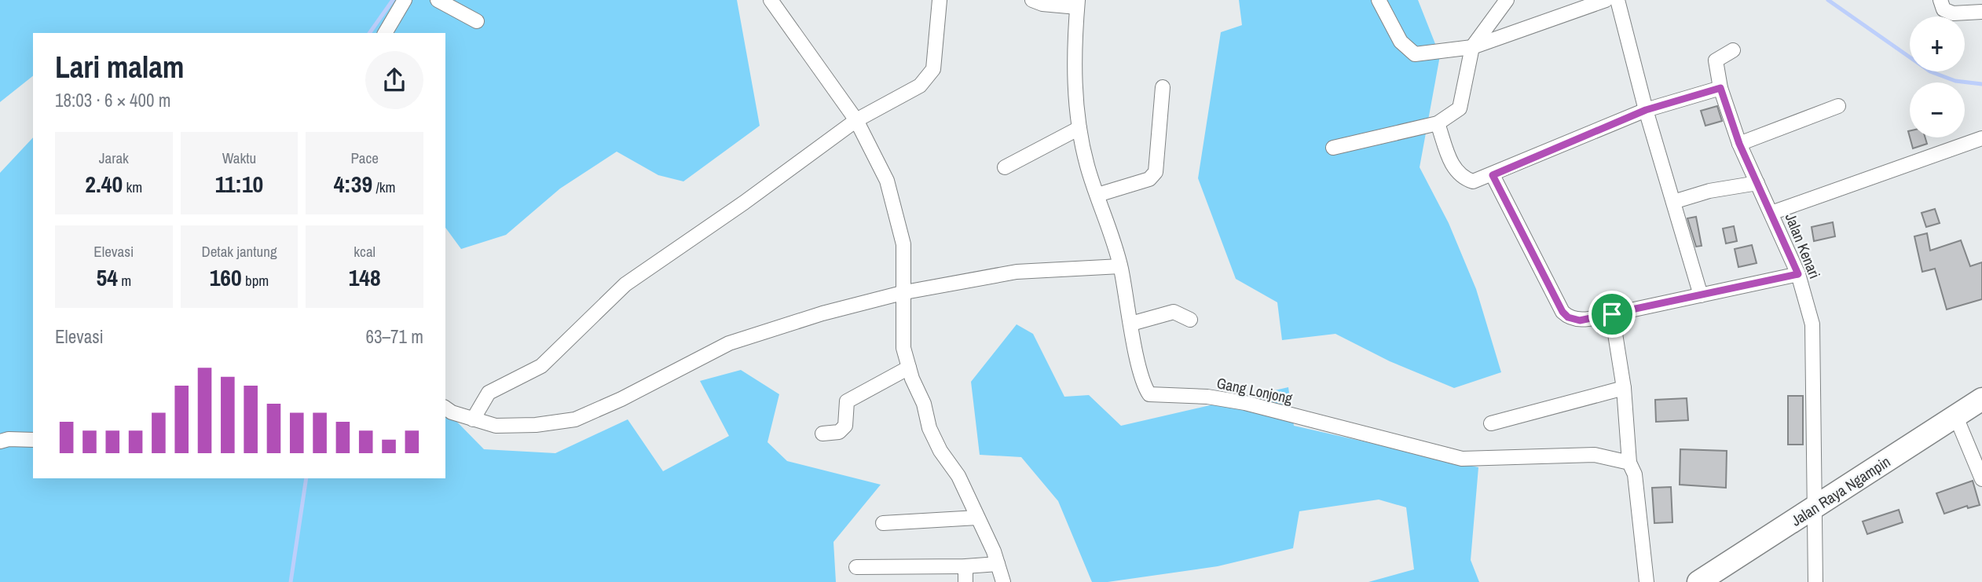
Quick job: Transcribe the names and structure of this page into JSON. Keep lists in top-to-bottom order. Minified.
{"streets":{"main road":["Jalan Raya Ngampin"],"street":["Jalan Kenari","Gang Lonjong"]},"crossings":[["Jalan Kenari","Jalan Raya Ngampin"]],"page":{"map_buttons":["+","−"],"heading":["Lari malam","18:03 · 6 × 400 m"],"stats":[["Jarak","2.40 km"],["Waktu","11:10"],["Pace","4:39 /km"],["Elevasi","54 m"],["Detak jantung","160 bpm"],["kcal","148"]],"chart":["Elevasi","63–71 m"]}}
